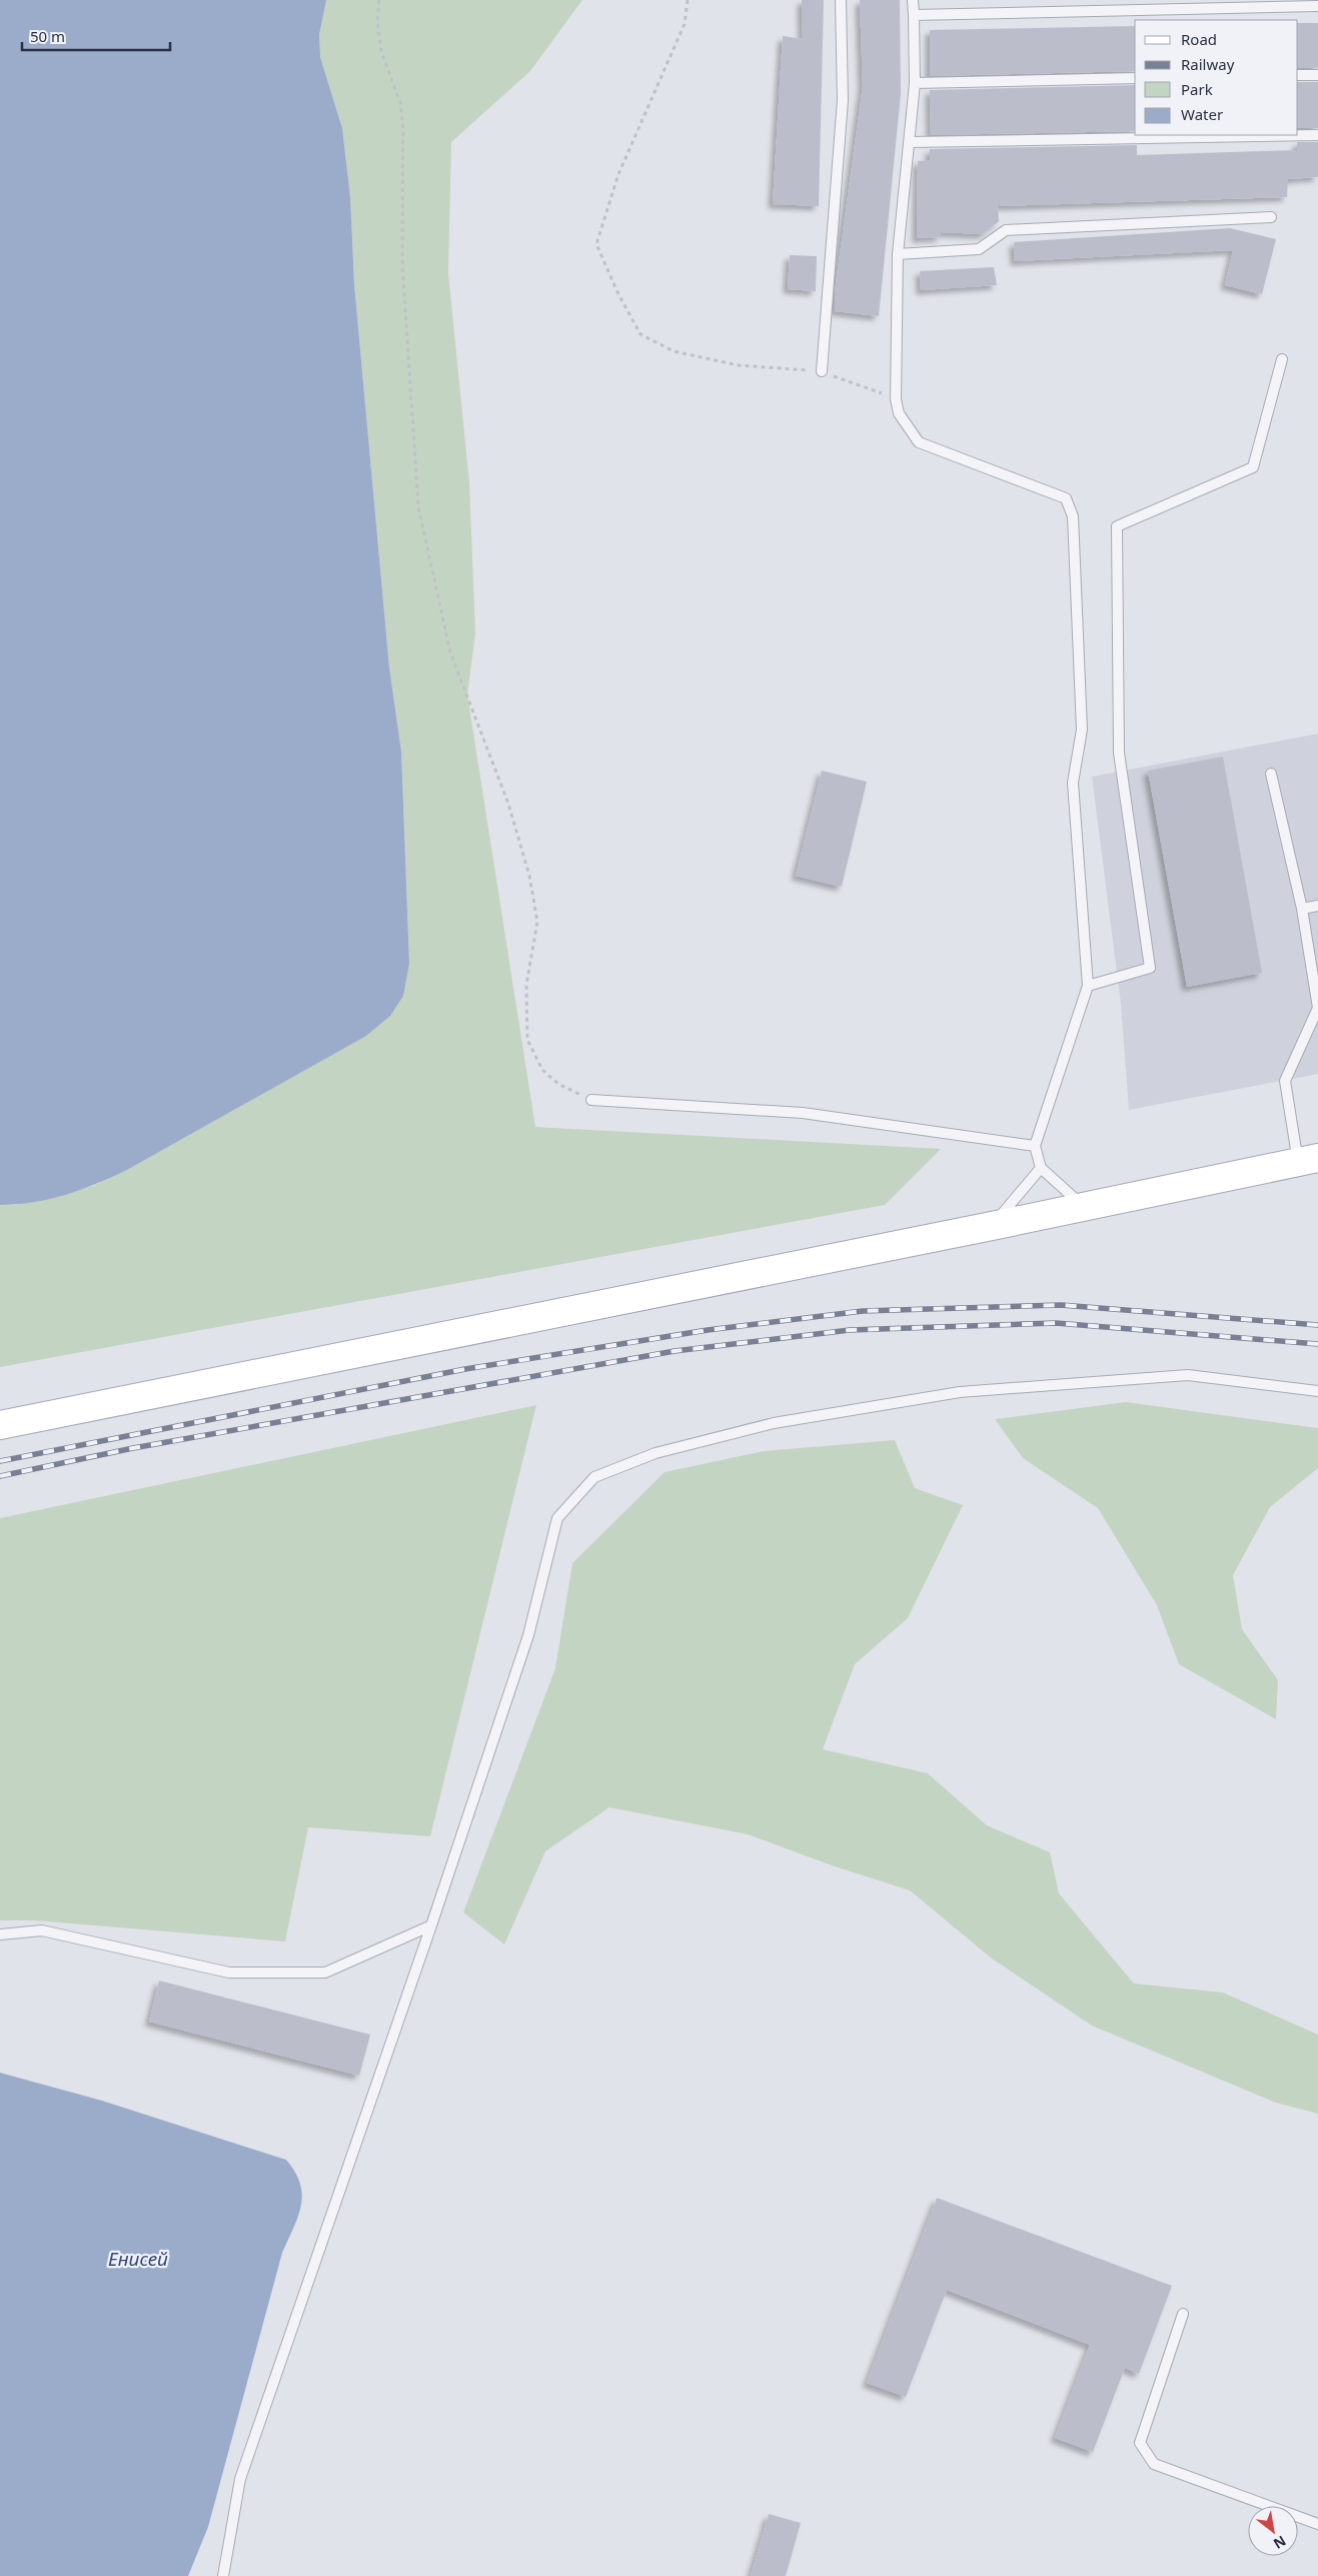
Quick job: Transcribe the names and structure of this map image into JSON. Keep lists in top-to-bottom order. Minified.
{"water":["Енисей"],"legend":["Road","Railway","Park","Water"],"scale_bar":"50 m","north":"bottom right"}
